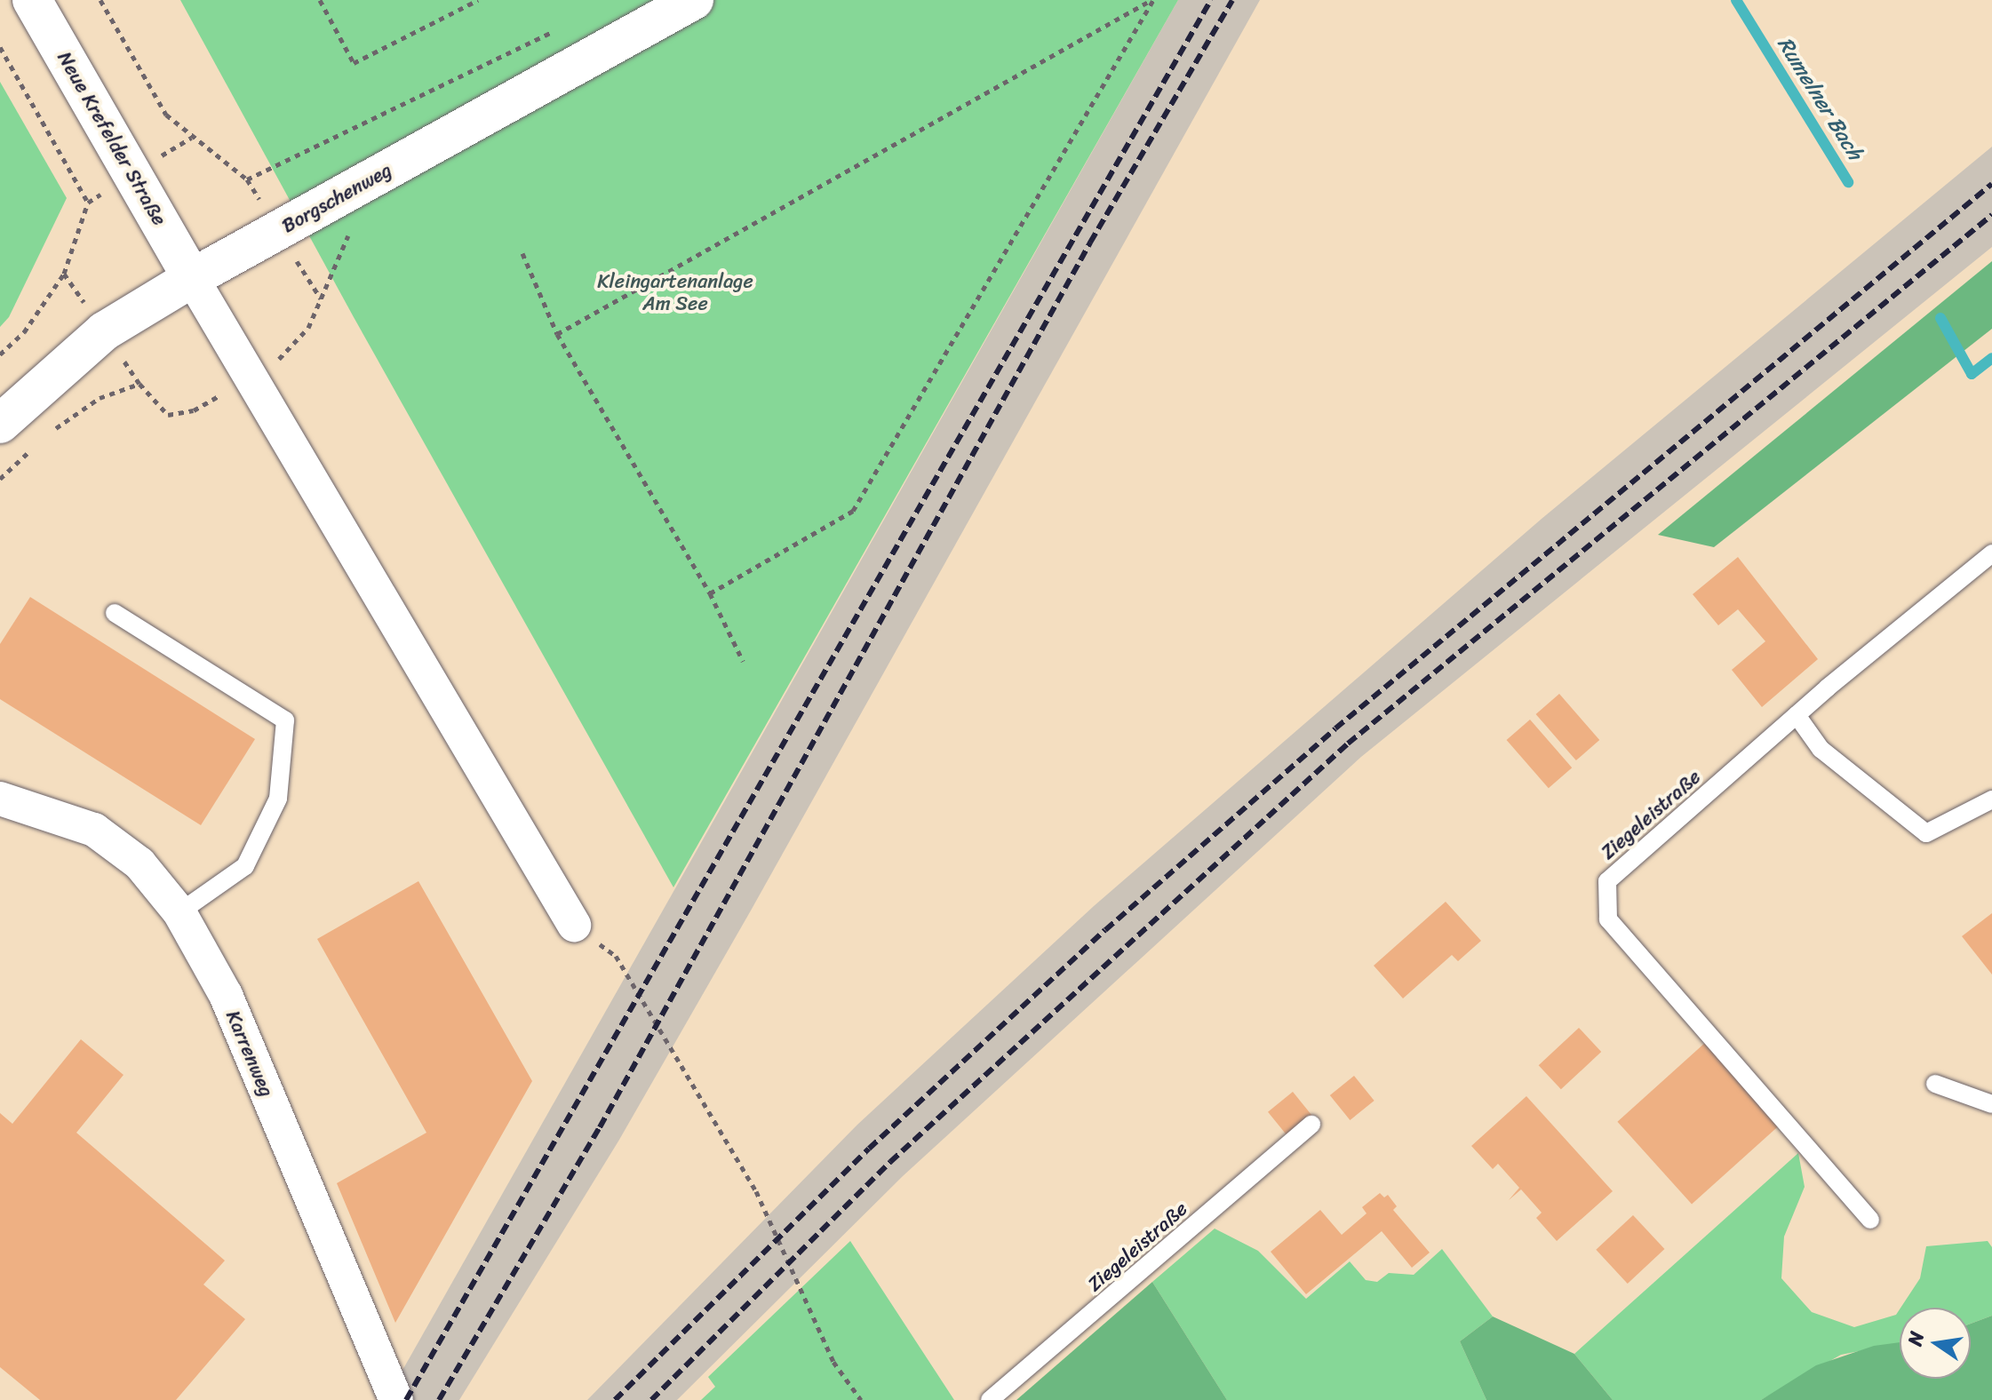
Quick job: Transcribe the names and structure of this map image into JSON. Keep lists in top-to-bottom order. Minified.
{"streets":{"street":["Neue Krefelder Straße","Borgschenweg","Karrenweg"],"lane":["Ziegeleistraße"]},"crossings":[["Neue Krefelder Straße","Borgschenweg"]],"water":["Rumelner Bach"],"parks":["Kleingartenanlage Am See"],"north":"left"}
